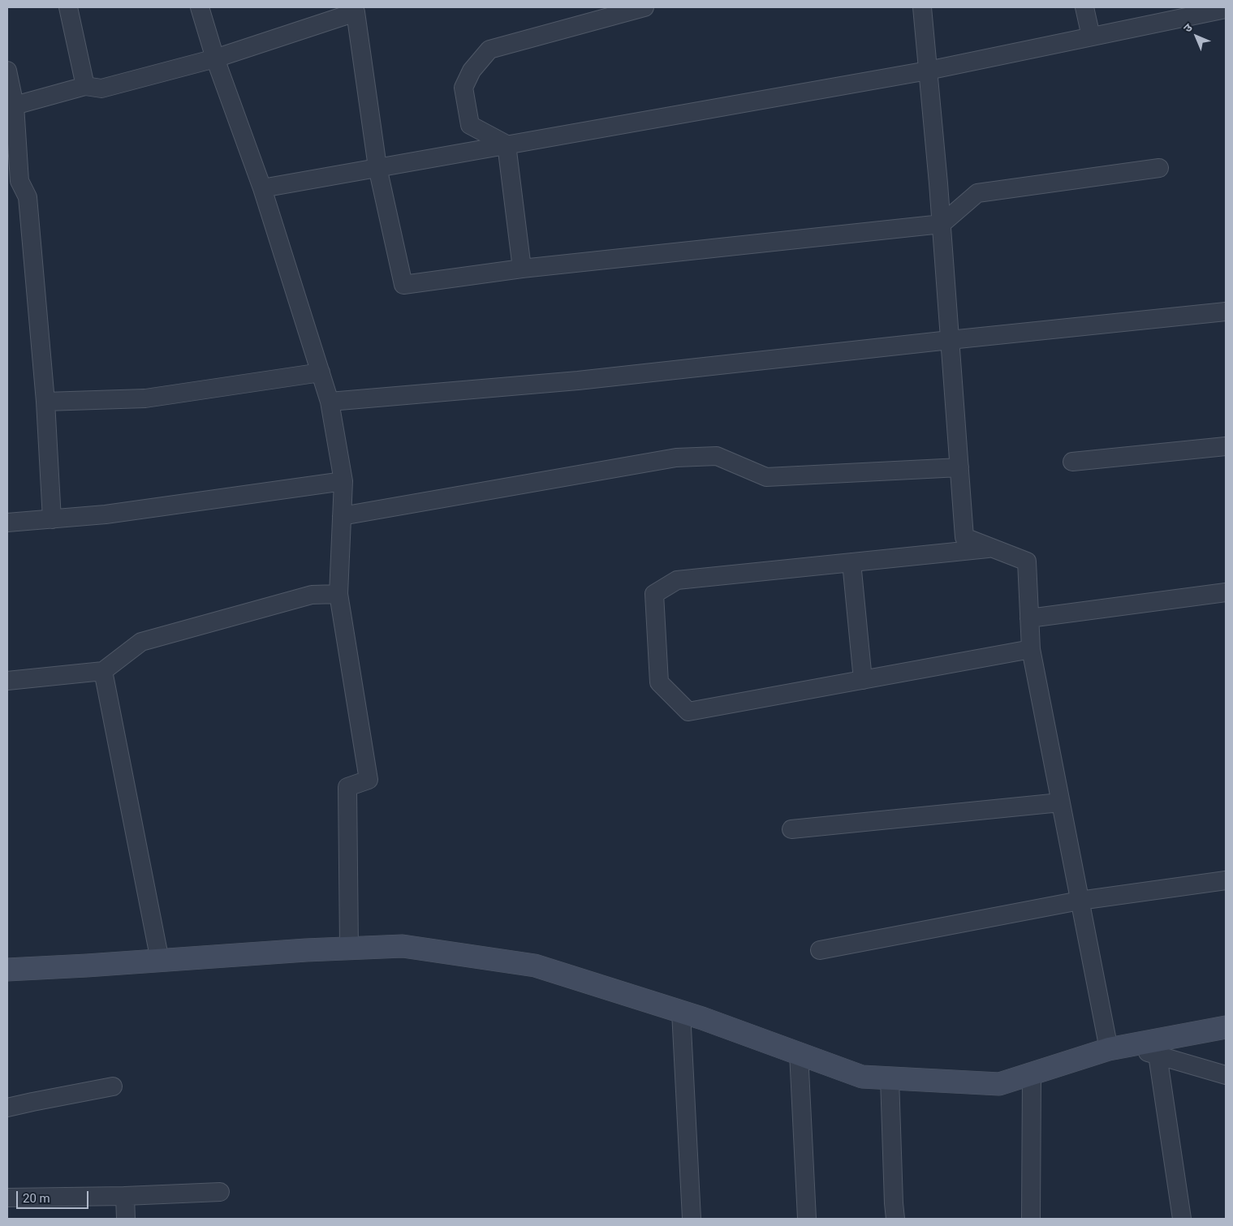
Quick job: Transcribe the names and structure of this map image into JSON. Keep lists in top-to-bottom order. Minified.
{"scale_bar":"20 m","north":"top left"}
